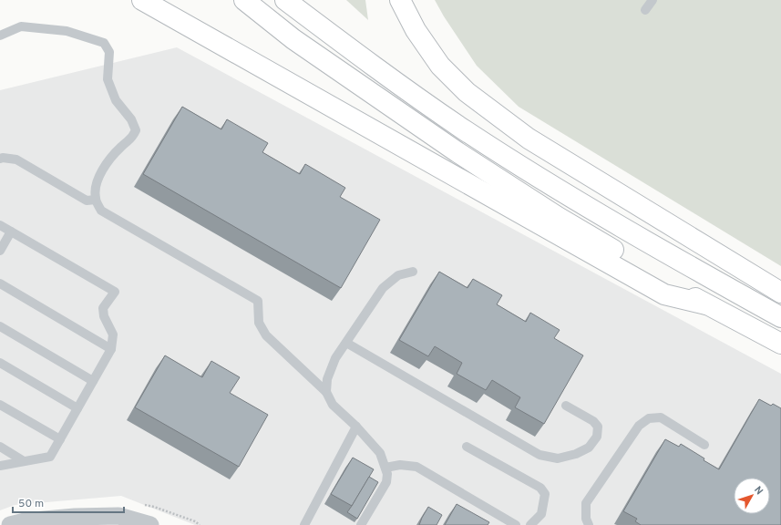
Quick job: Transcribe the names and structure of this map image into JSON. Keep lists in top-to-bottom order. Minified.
{"scale_bar":"50 m","north":"top right"}
